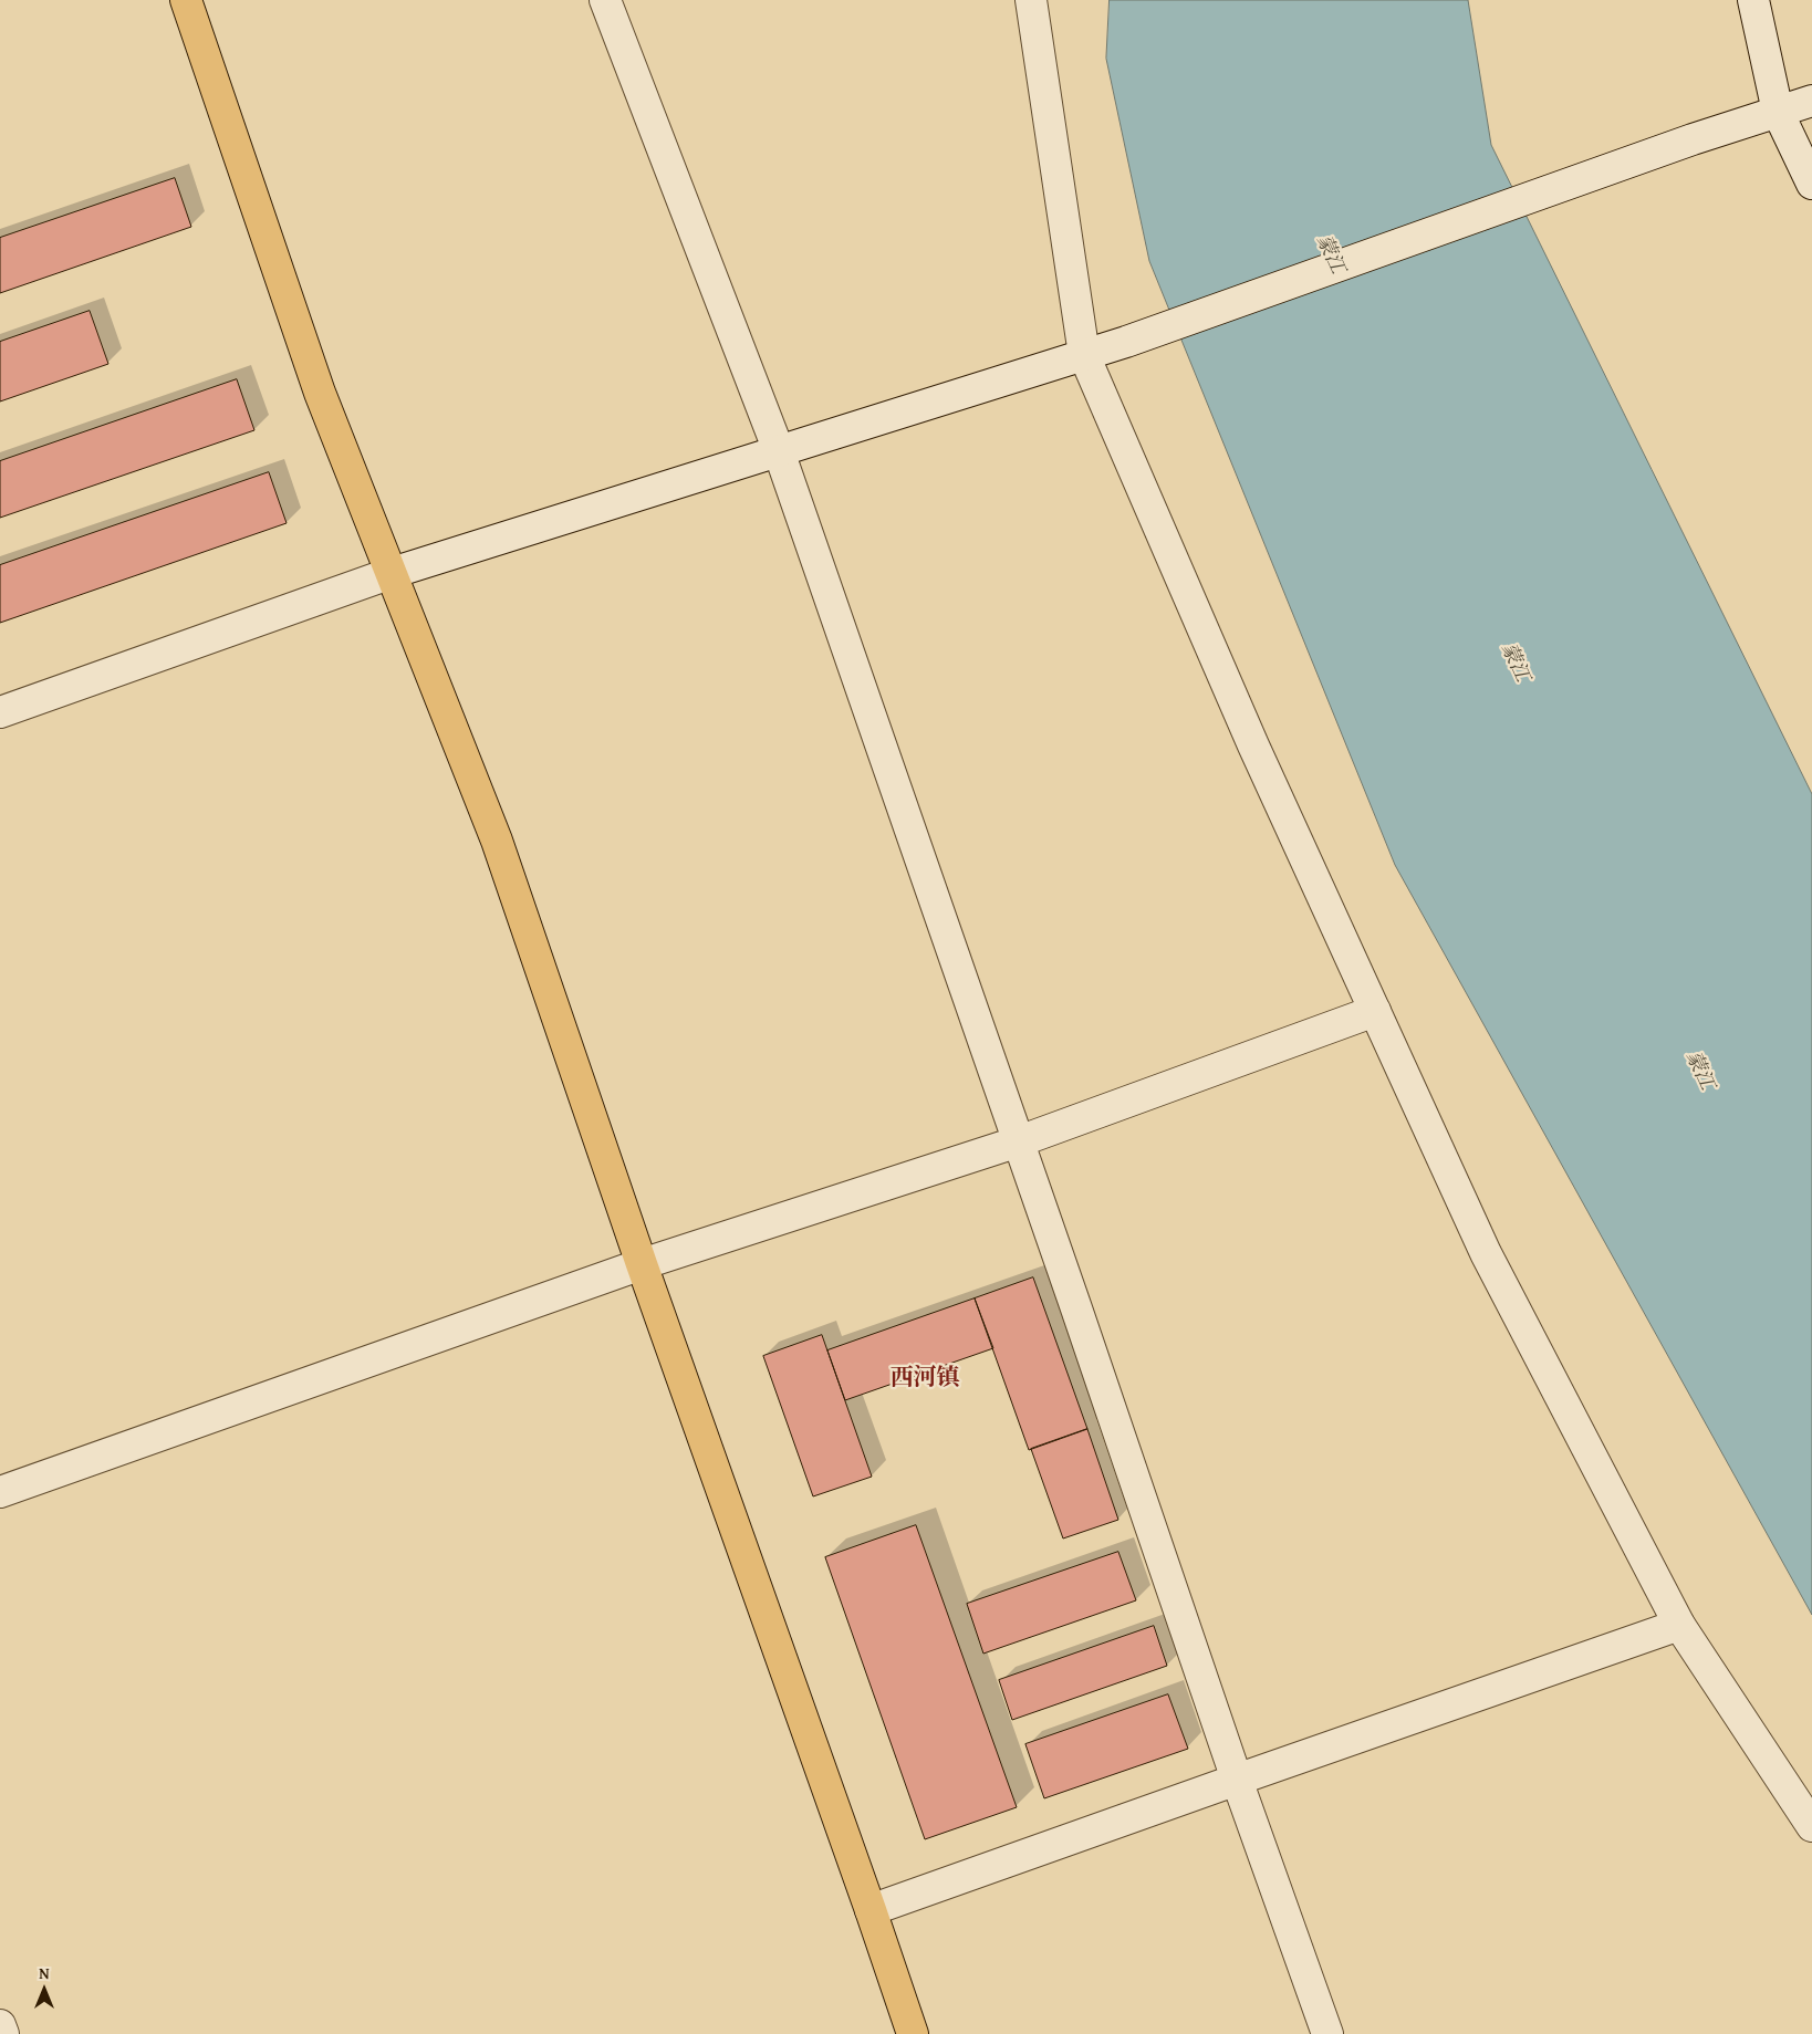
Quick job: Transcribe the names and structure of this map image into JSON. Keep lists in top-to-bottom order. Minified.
{"districts":["西河镇"],"water":["蒙江"],"north":"top"}
